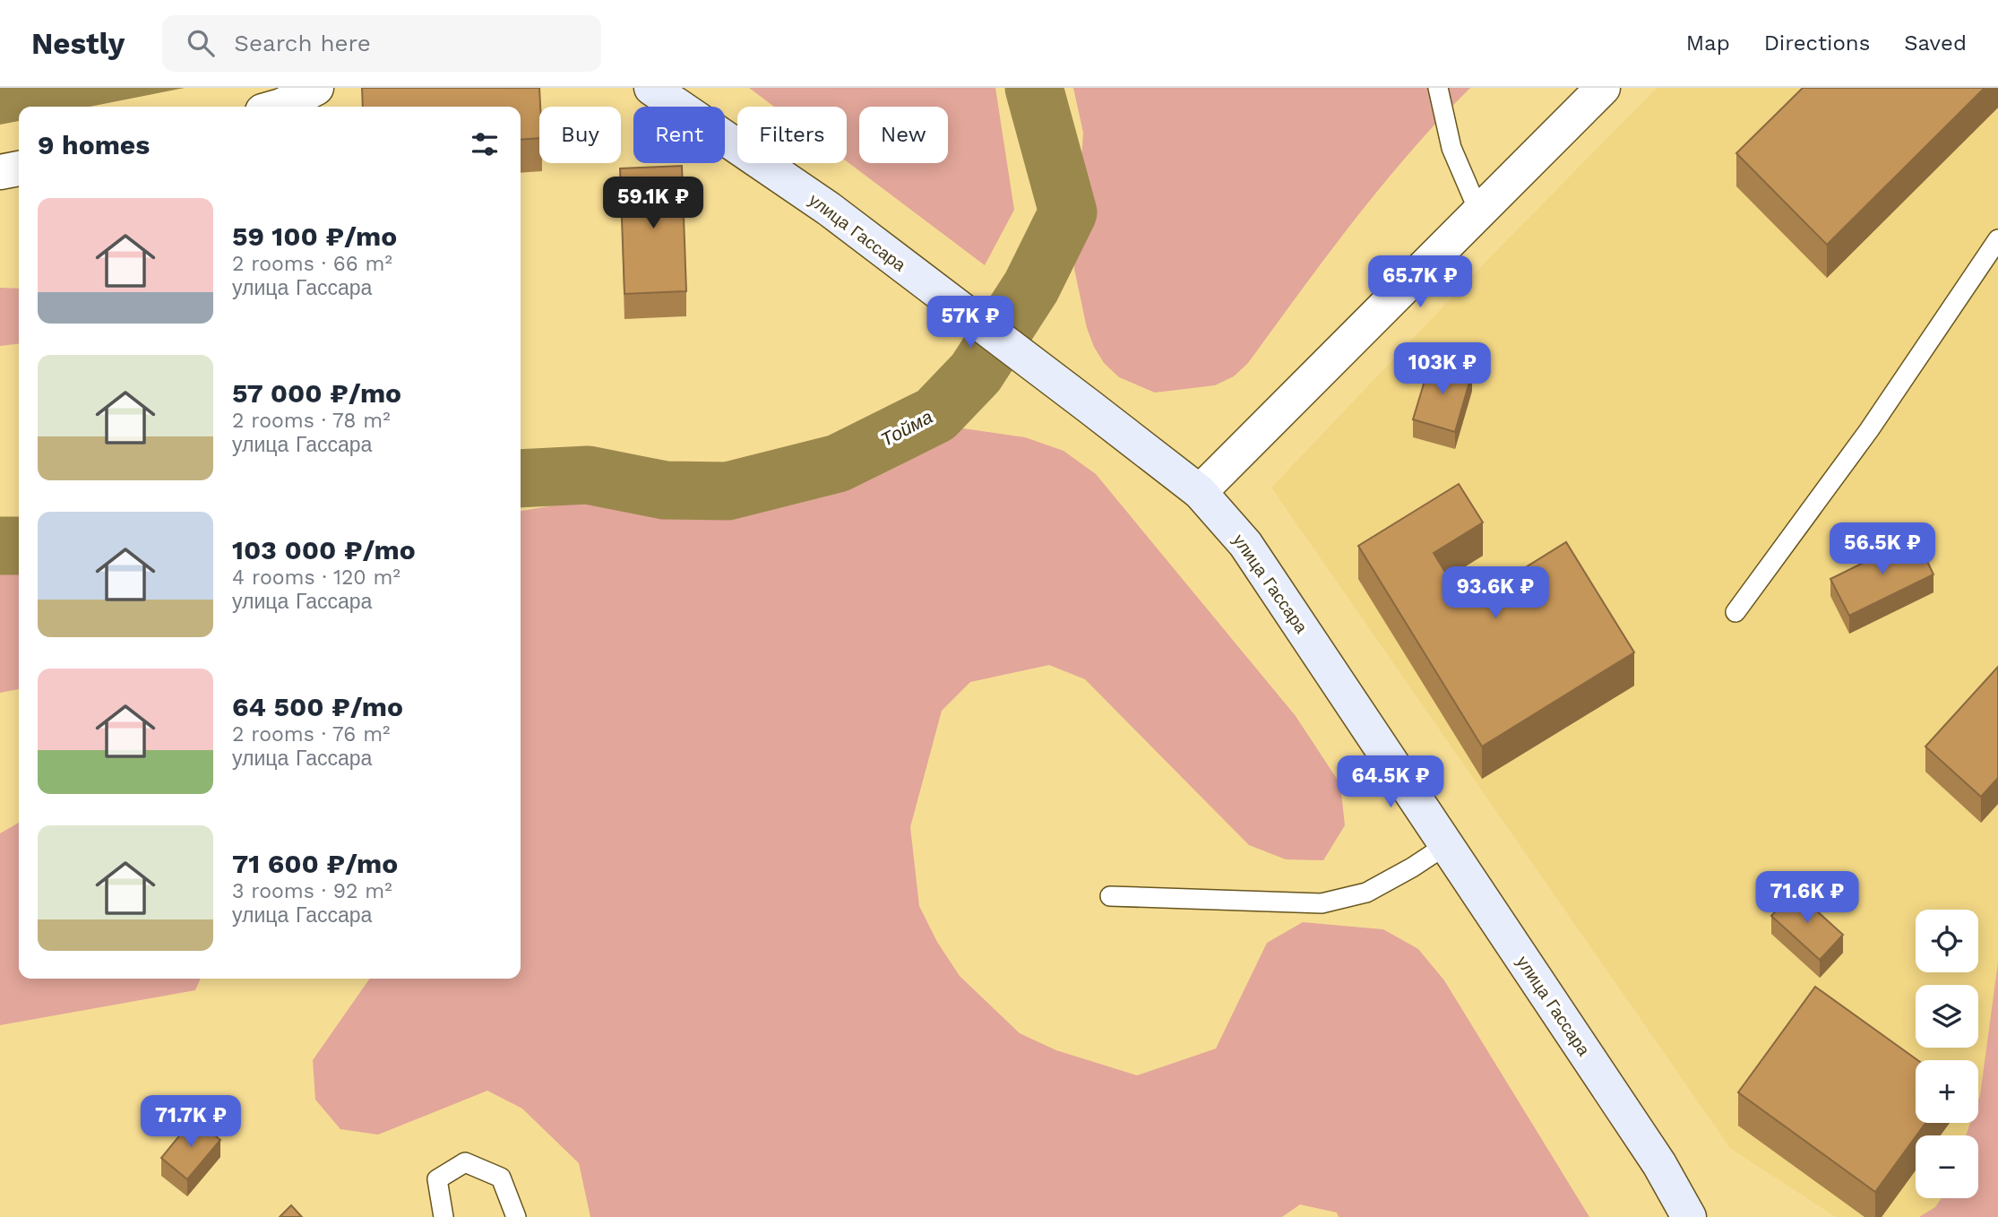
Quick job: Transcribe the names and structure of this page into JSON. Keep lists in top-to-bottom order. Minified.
{"streets":{"main road":["улица Гассара"]},"water":["Тойма"],"page":{"header":"Nestly","search":"Search here","nav":["Map","Directions","Saved"],"chip":["Buy","Rent","Filters","New"],"heading":"9 homes","price":["59.1K ₽","65.7K ₽","57K ₽","103K ₽","56.5K ₽","93.6K ₽","64.5K ₽","71.6K ₽","71.7K ₽"],"list":[{"name":"59 100 ₽/mo","note":"2 rooms · 66 m² · улица Гассара"},{"name":"57 000 ₽/mo","note":"2 rooms · 78 m² · улица Гассара"},{"name":"103 000 ₽/mo","note":"4 rooms · 120 m² · улица Гассара"},{"name":"64 500 ₽/mo","note":"2 rooms · 76 m² · улица Гассара"},{"name":"71 600 ₽/mo","note":"3 rooms · 92 m² · улица Гассара"}],"map_buttons":["+","−"]}}
